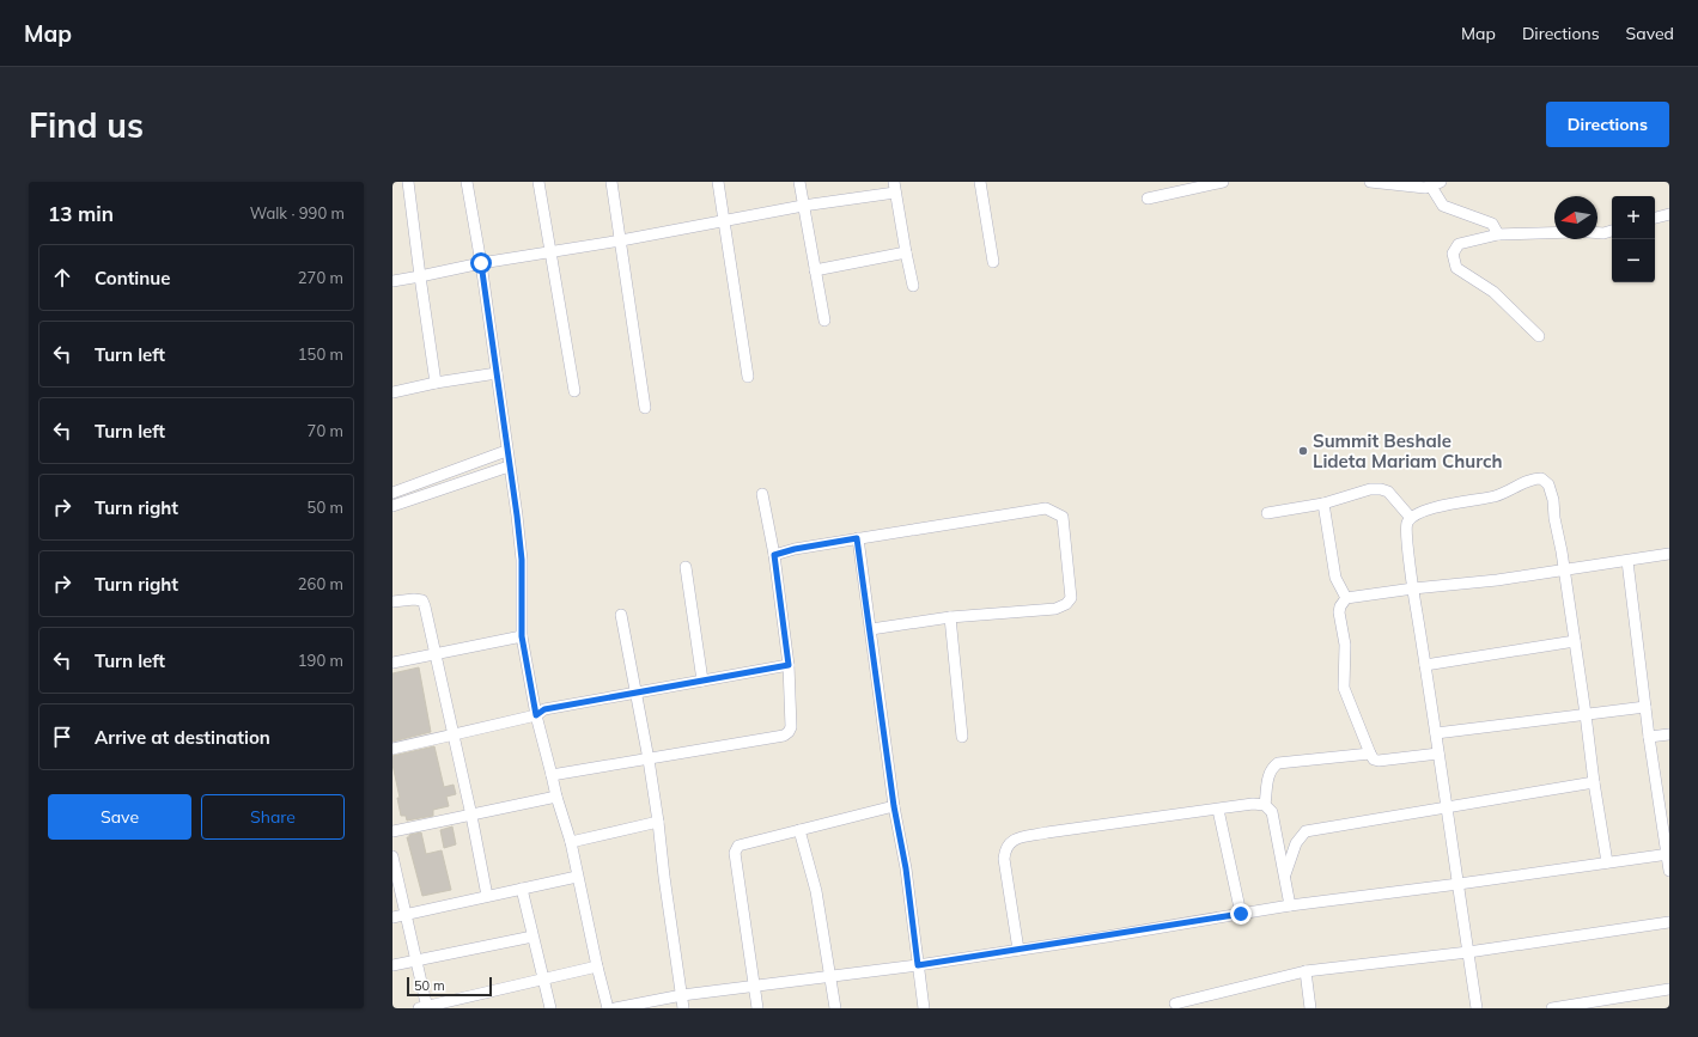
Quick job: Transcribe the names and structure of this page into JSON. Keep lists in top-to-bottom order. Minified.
{"places":["Summit Beshale Lideta Mariam Church"],"scale_bar":"50 m","north":"left","page":{"header":"Map","nav":["Map","Directions","Saved"],"buttons":["Directions",["Save","Share"]],"title":"Find us","heading":["13 min","Walk · 990 m"],"map_buttons":["+","−"],"list":[["Continue","270 m"],["Turn left","150 m"],["Turn left","70 m"],["Turn right","50 m"],["Turn right","260 m"],["Turn left","190 m"],"Arrive at destination"],"scale":"50 m"}}
